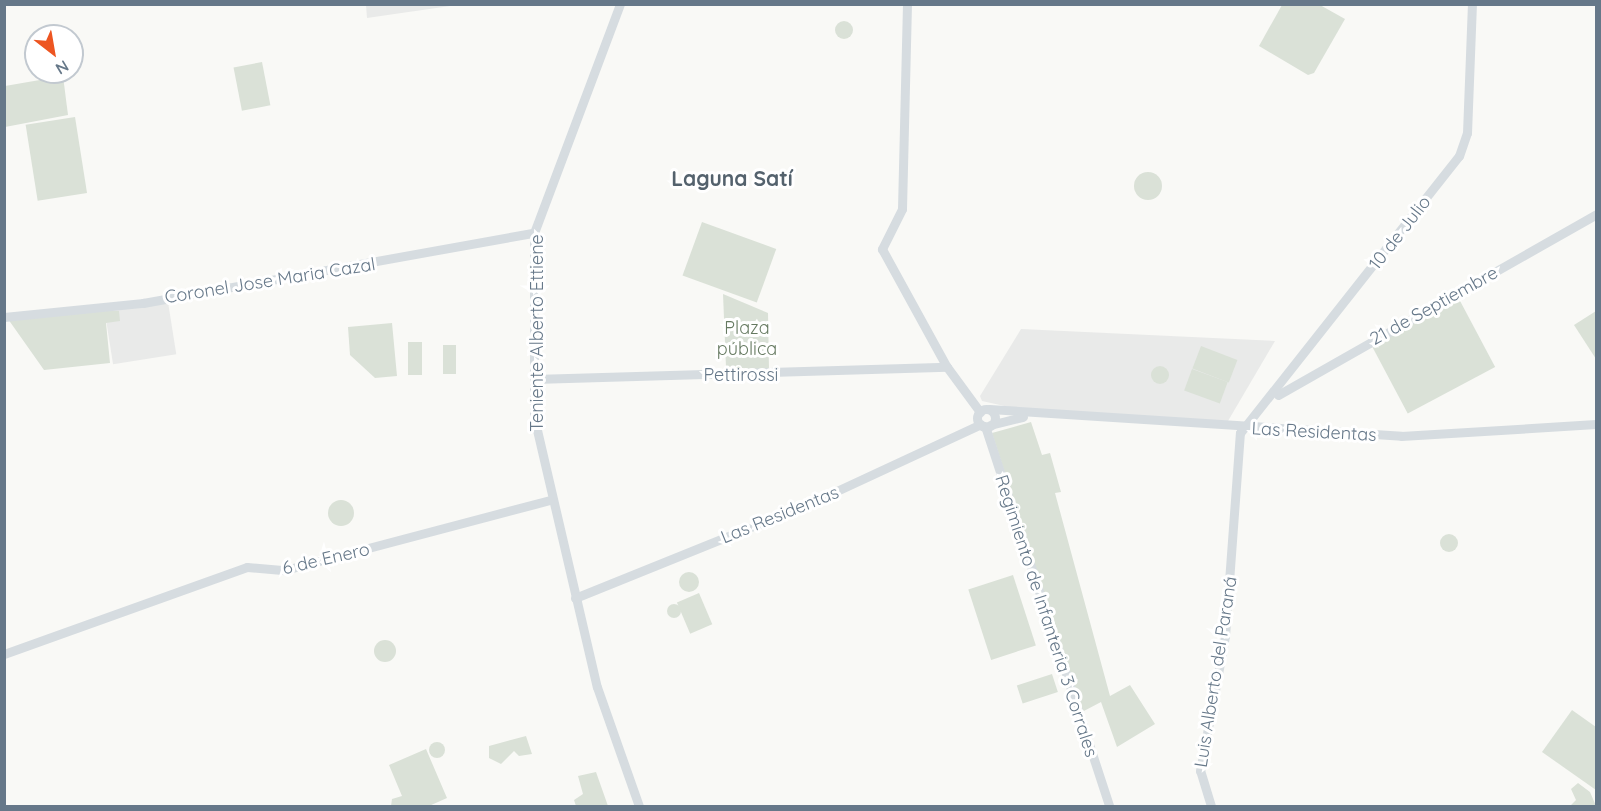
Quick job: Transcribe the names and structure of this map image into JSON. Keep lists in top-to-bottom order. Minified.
{"streets":{"main road":["10 de Julio","Coronel Jose Maria Cazal","21 de Septiembre","Teniente Alberto Ettiene","Pettirossi","Las Residentas","6 de Enero","Regimiento de Infanteria 3 Corrales","Luis Alberto del Paraná"]},"crossings":[["10 de Julio","21 de Septiembre"],["10 de Julio","Las Residentas"],["10 de Julio","Luis Alberto del Paraná"],["Coronel Jose Maria Cazal","Teniente Alberto Ettiene"],["Teniente Alberto Ettiene","Pettirossi"],["Teniente Alberto Ettiene","Las Residentas"],["Teniente Alberto Ettiene","6 de Enero"],["Las Residentas","Regimiento de Infanteria 3 Corrales"],["Las Residentas","Luis Alberto del Paraná"]],"districts":["Laguna Satí"],"parks":["Plaza pública"],"north":"bottom right"}
